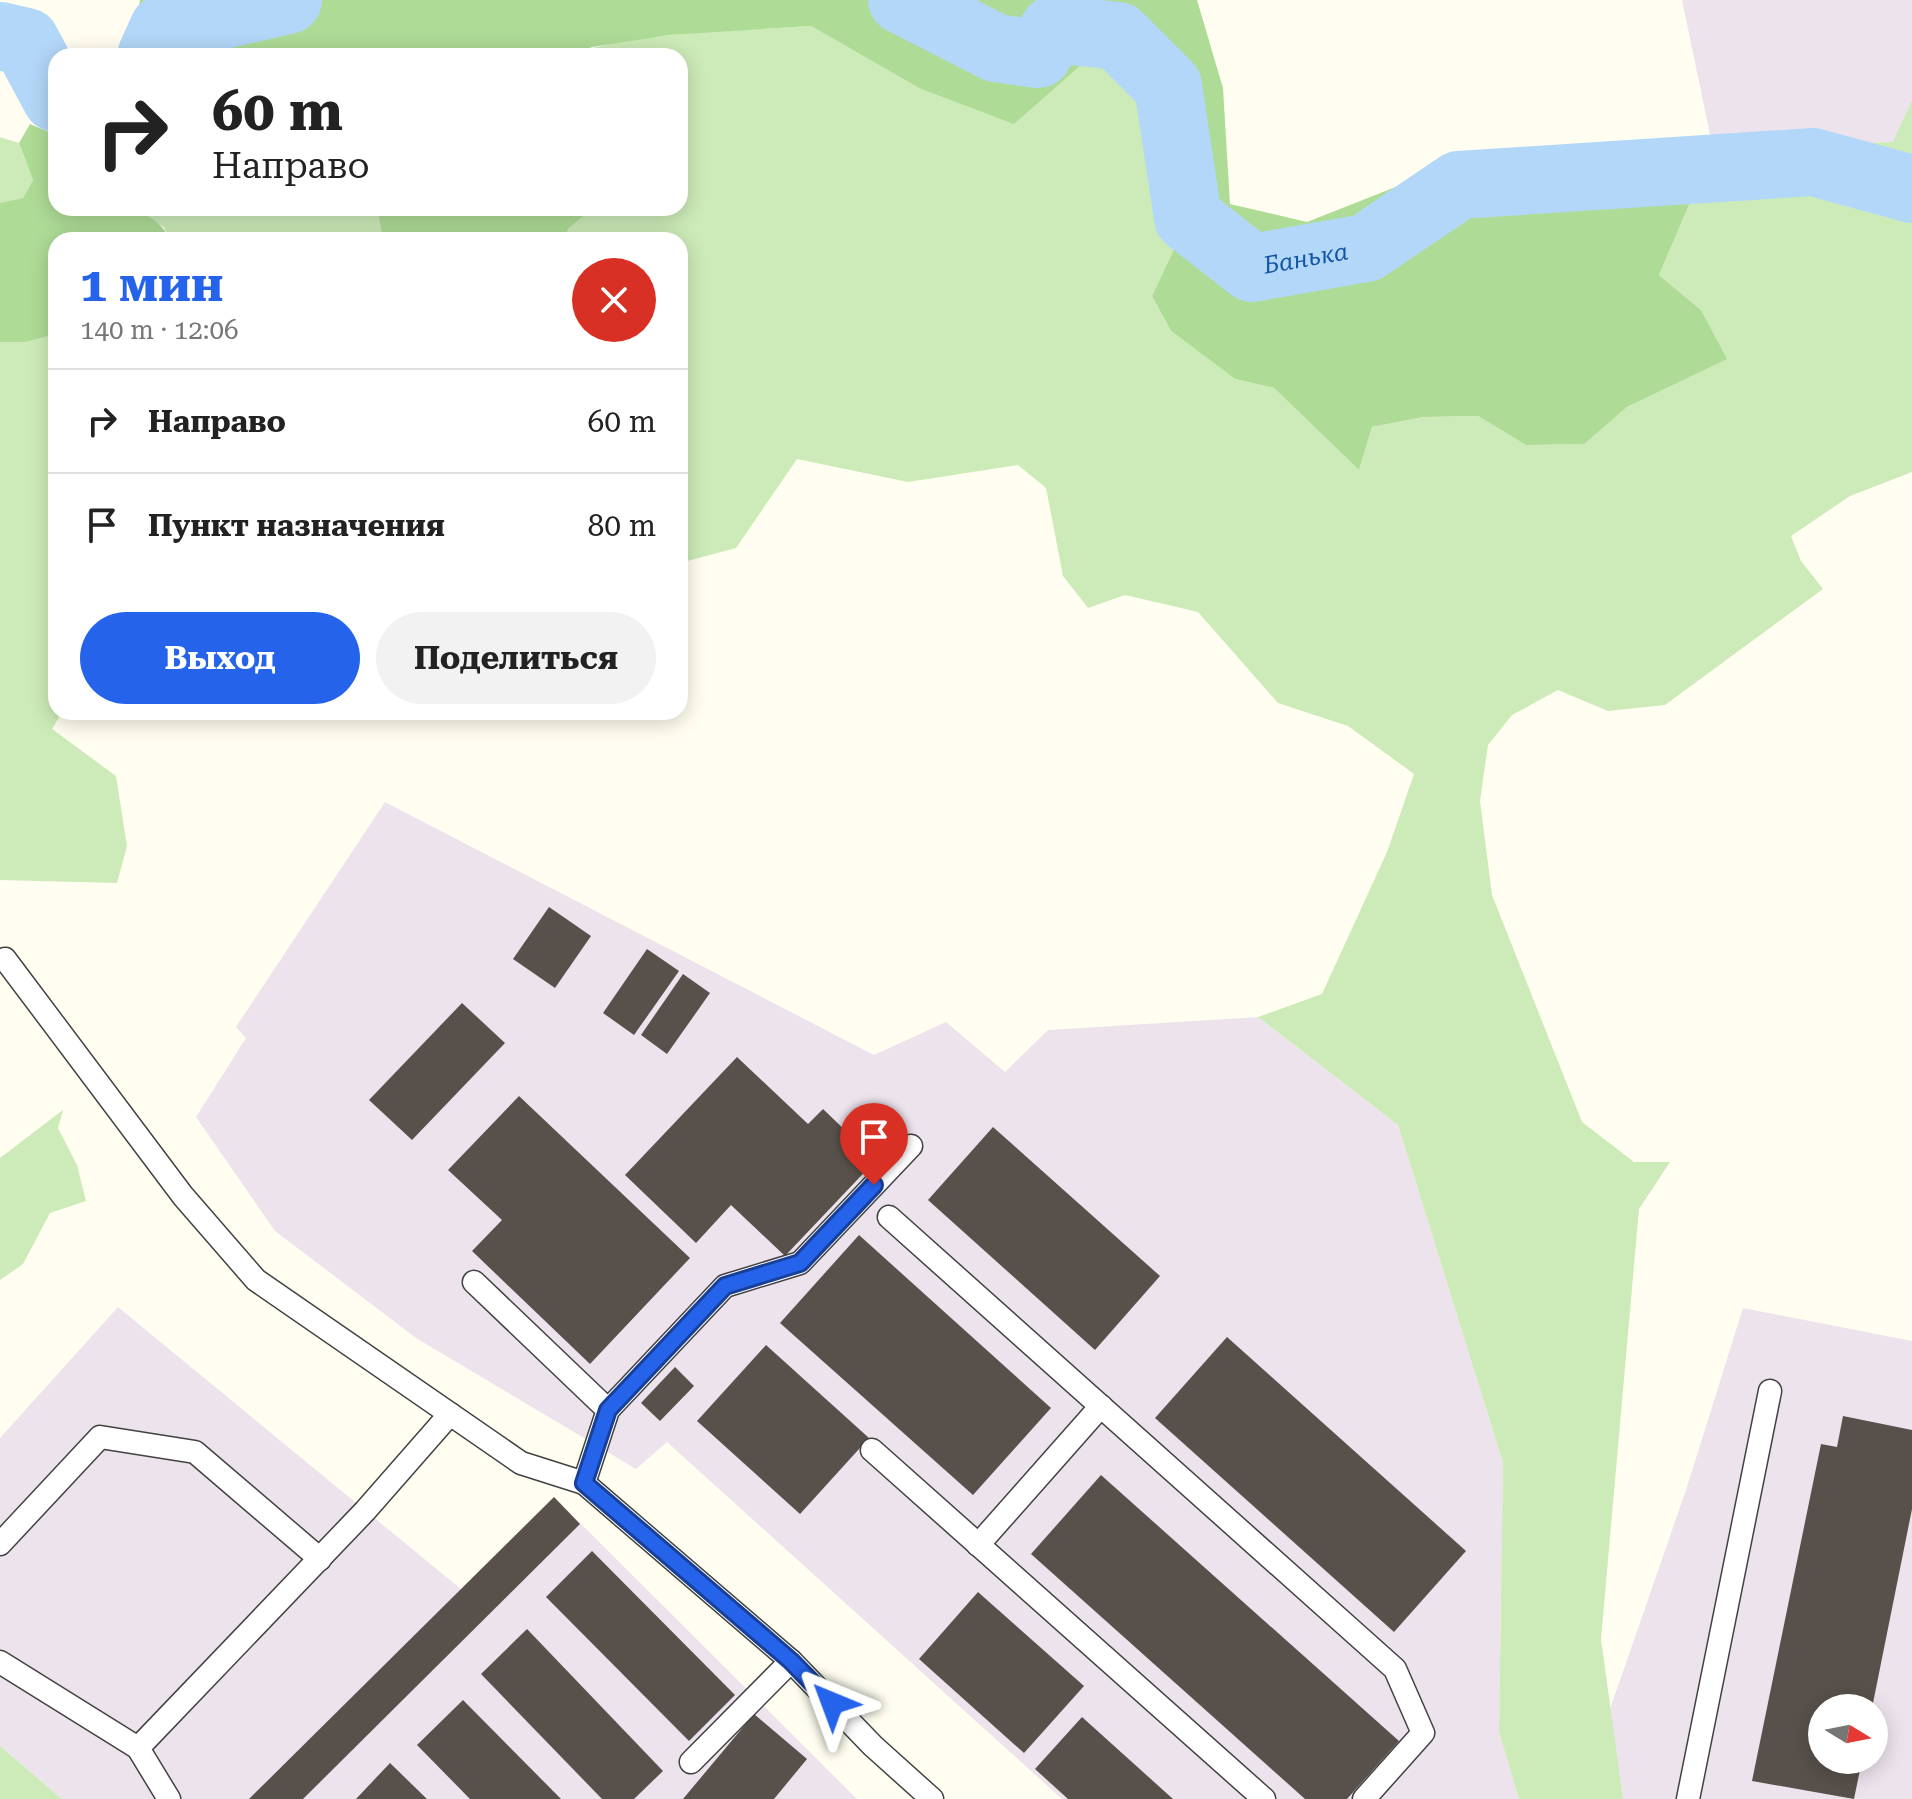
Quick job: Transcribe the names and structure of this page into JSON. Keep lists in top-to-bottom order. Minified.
{"water":["Банька"],"north":"right","page":{"turn":["60 m","Направо"],"heading":["1 мин","140 m · 12:06"],"list":[{"name":"Направо","value":"60 m"},{"name":"Пункт назначения","value":"80 m"}],"buttons":["Выход","Поделиться"]}}
